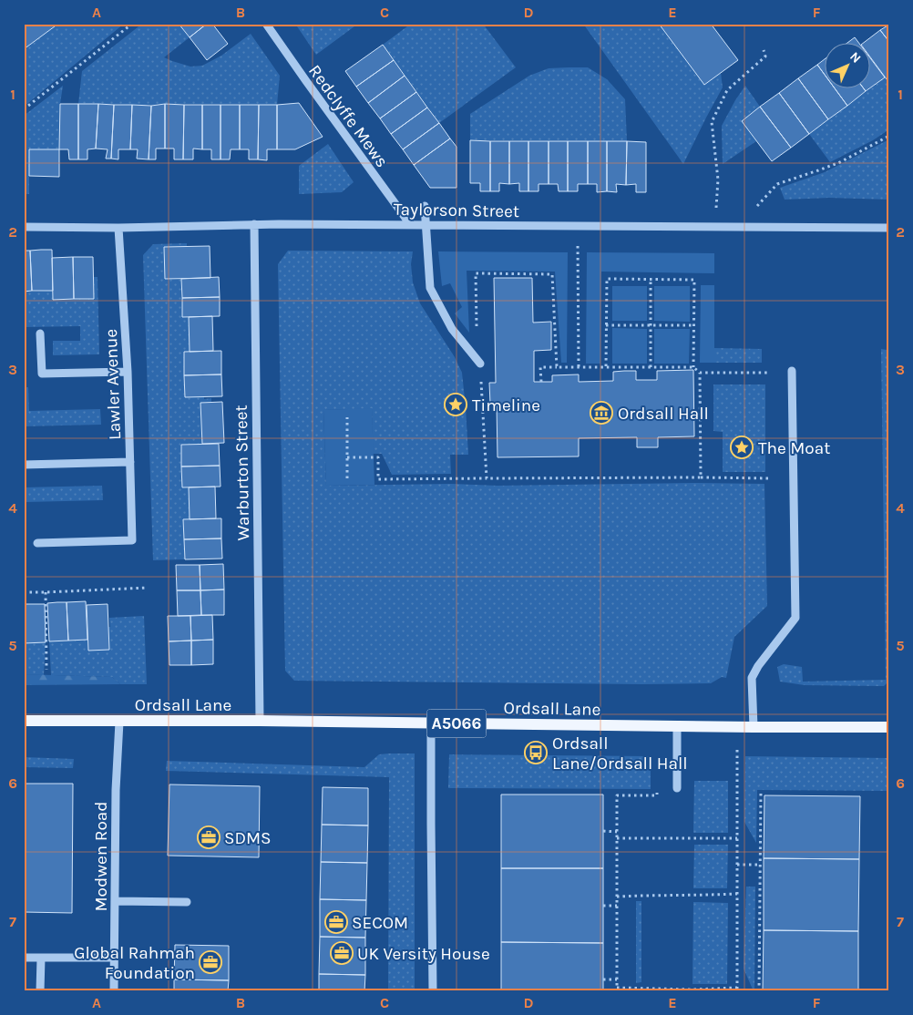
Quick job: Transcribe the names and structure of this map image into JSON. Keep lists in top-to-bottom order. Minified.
{"streets":{"main road":["Ordsall Lane","A5066"],"street":["Redclyffe Mews","Taylorson Street","Lawler Avenue","Warburton Street","Modwen Road"]},"crossings":[["Redclyffe Mews","Taylorson Street"],["Taylorson Street","Lawler Avenue"],["Taylorson Street","Warburton Street"],["Warburton Street","Ordsall Lane"],["Ordsall Lane","Modwen Road"]],"places":{"place":["Timeline","The Moat"],"museum":["Ordsall Hall"],"bus stop":["Ordsall Lane/Ordsall Hall"],"office":["SDMS","SECOM","UK Versity House","Global Rahmah Foundation"]},"north":"top right","grid":{"columns":["A","B","C","D","E","F"],"rows":["1","2","3","4","5","6","7"]}}
